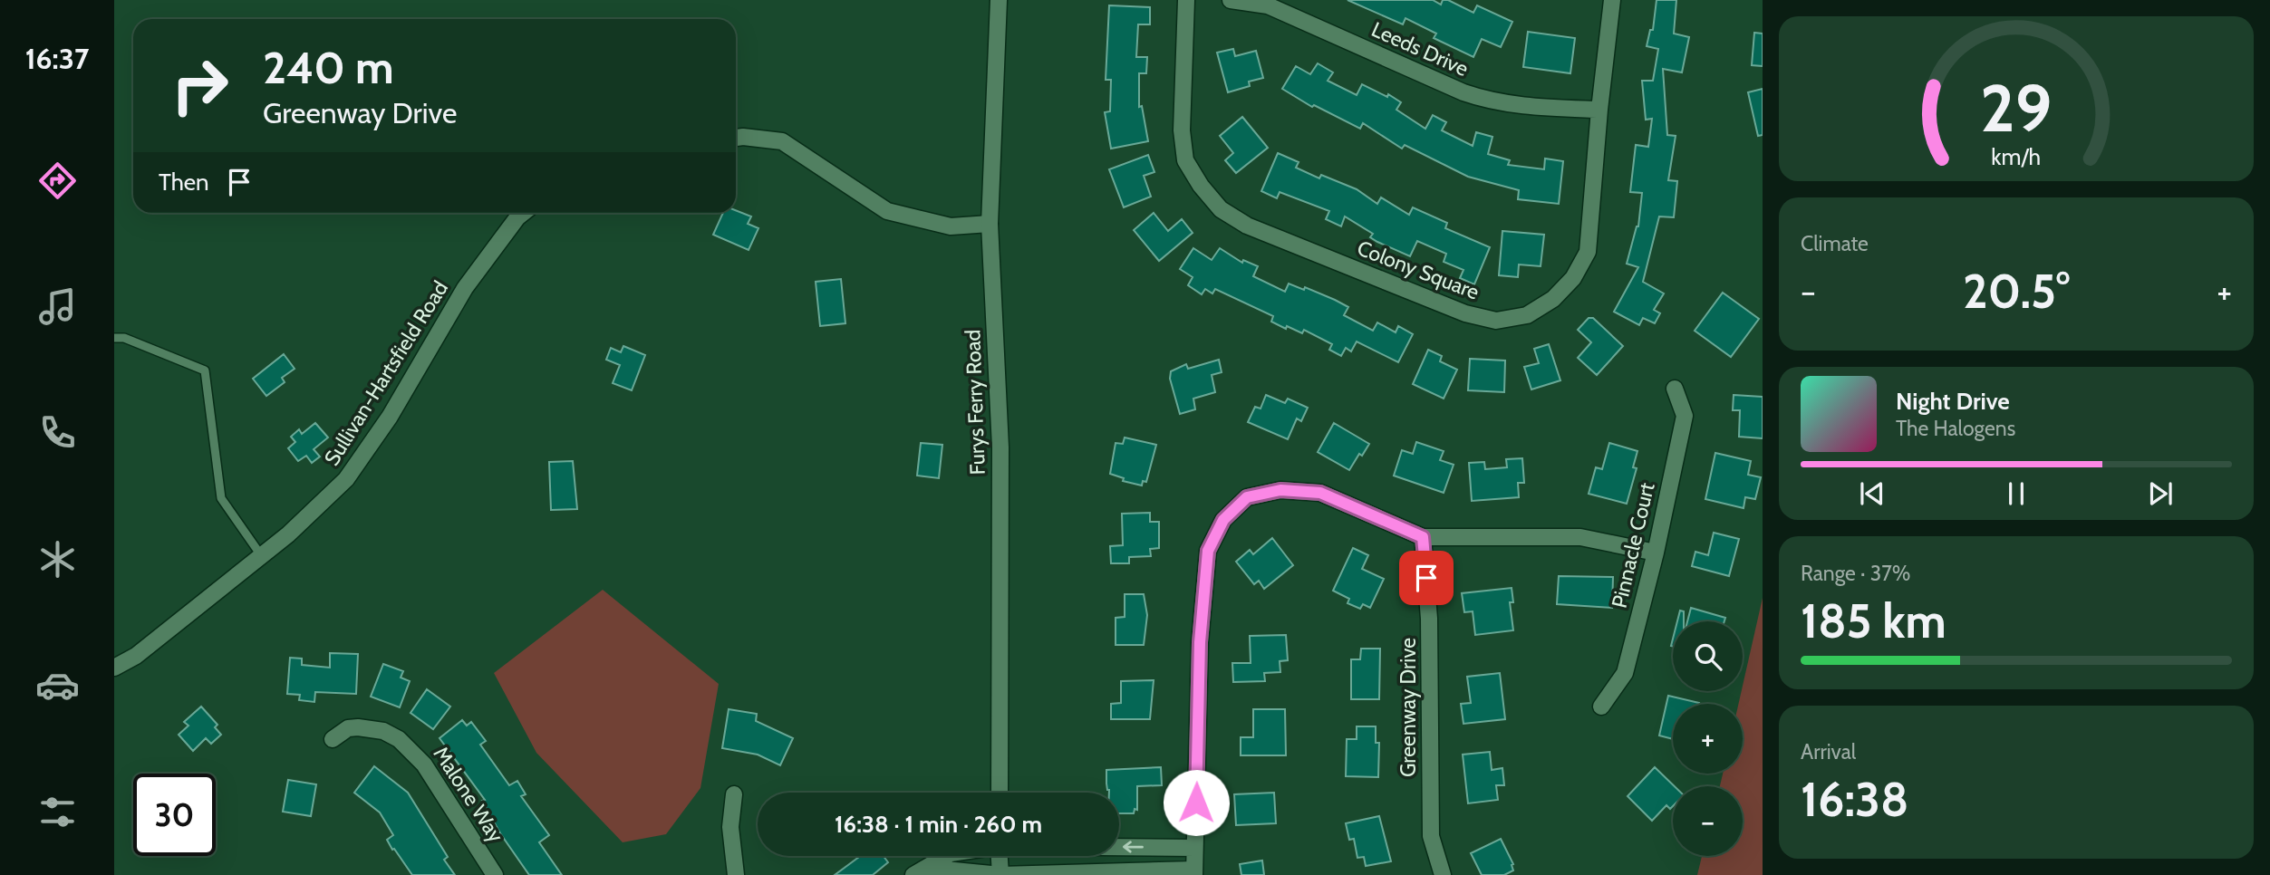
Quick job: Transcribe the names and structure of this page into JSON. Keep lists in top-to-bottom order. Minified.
{"streets":{"street":["Leeds Drive","Colony Square","Sullivan-Hartsfield Road","Furys Ferry Road","Pinnacle Court","Greenway Drive","Malone Way"]},"crossings":[["Leeds Drive","Colony Square"]],"page":{"tabs":"16:37","turn":["240 m","Greenway Drive"],"then":"Then","tile":["Climate",["Range · 37%","185 km"],["Arrival","16:38"]],"heat":["−","20.5°","+"],"song":["Night Drive","The Halogens"],"map_buttons":["+","−"],"limit":"30","trip":"16:38 · 1 min · 260 m","gauge":["29","km/h"]}}
